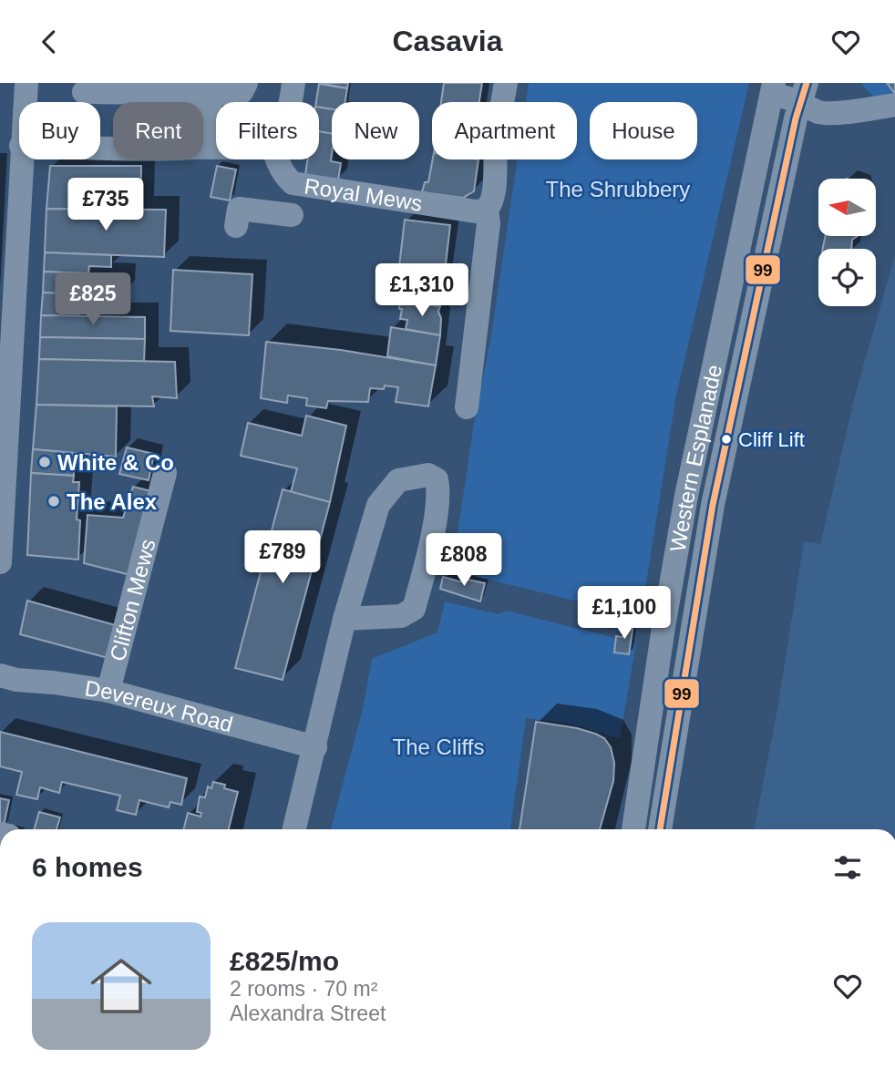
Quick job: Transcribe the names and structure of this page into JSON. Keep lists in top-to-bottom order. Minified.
{"streets":{"street":["Royal Mews","Western Esplanade","Clifton Mews","Devereux Road"]},"crossings":[["Clifton Mews","Devereux Road"]],"parks":["The Shrubbery","The Cliffs"],"places":["Cliff Lift","White & Co","The Alex"],"lines":["transit line 99"],"north":"left","page":{"header":"Casavia","chip":["Buy","Rent","Filters","New","Apartment","House"],"price":["£735","£1,310","£825","£789","£808","£1,100"],"heading":"6 homes","list":[{"name":"£825/mo","note":"2 rooms · 70 m² · Alexandra Street"}]}}
